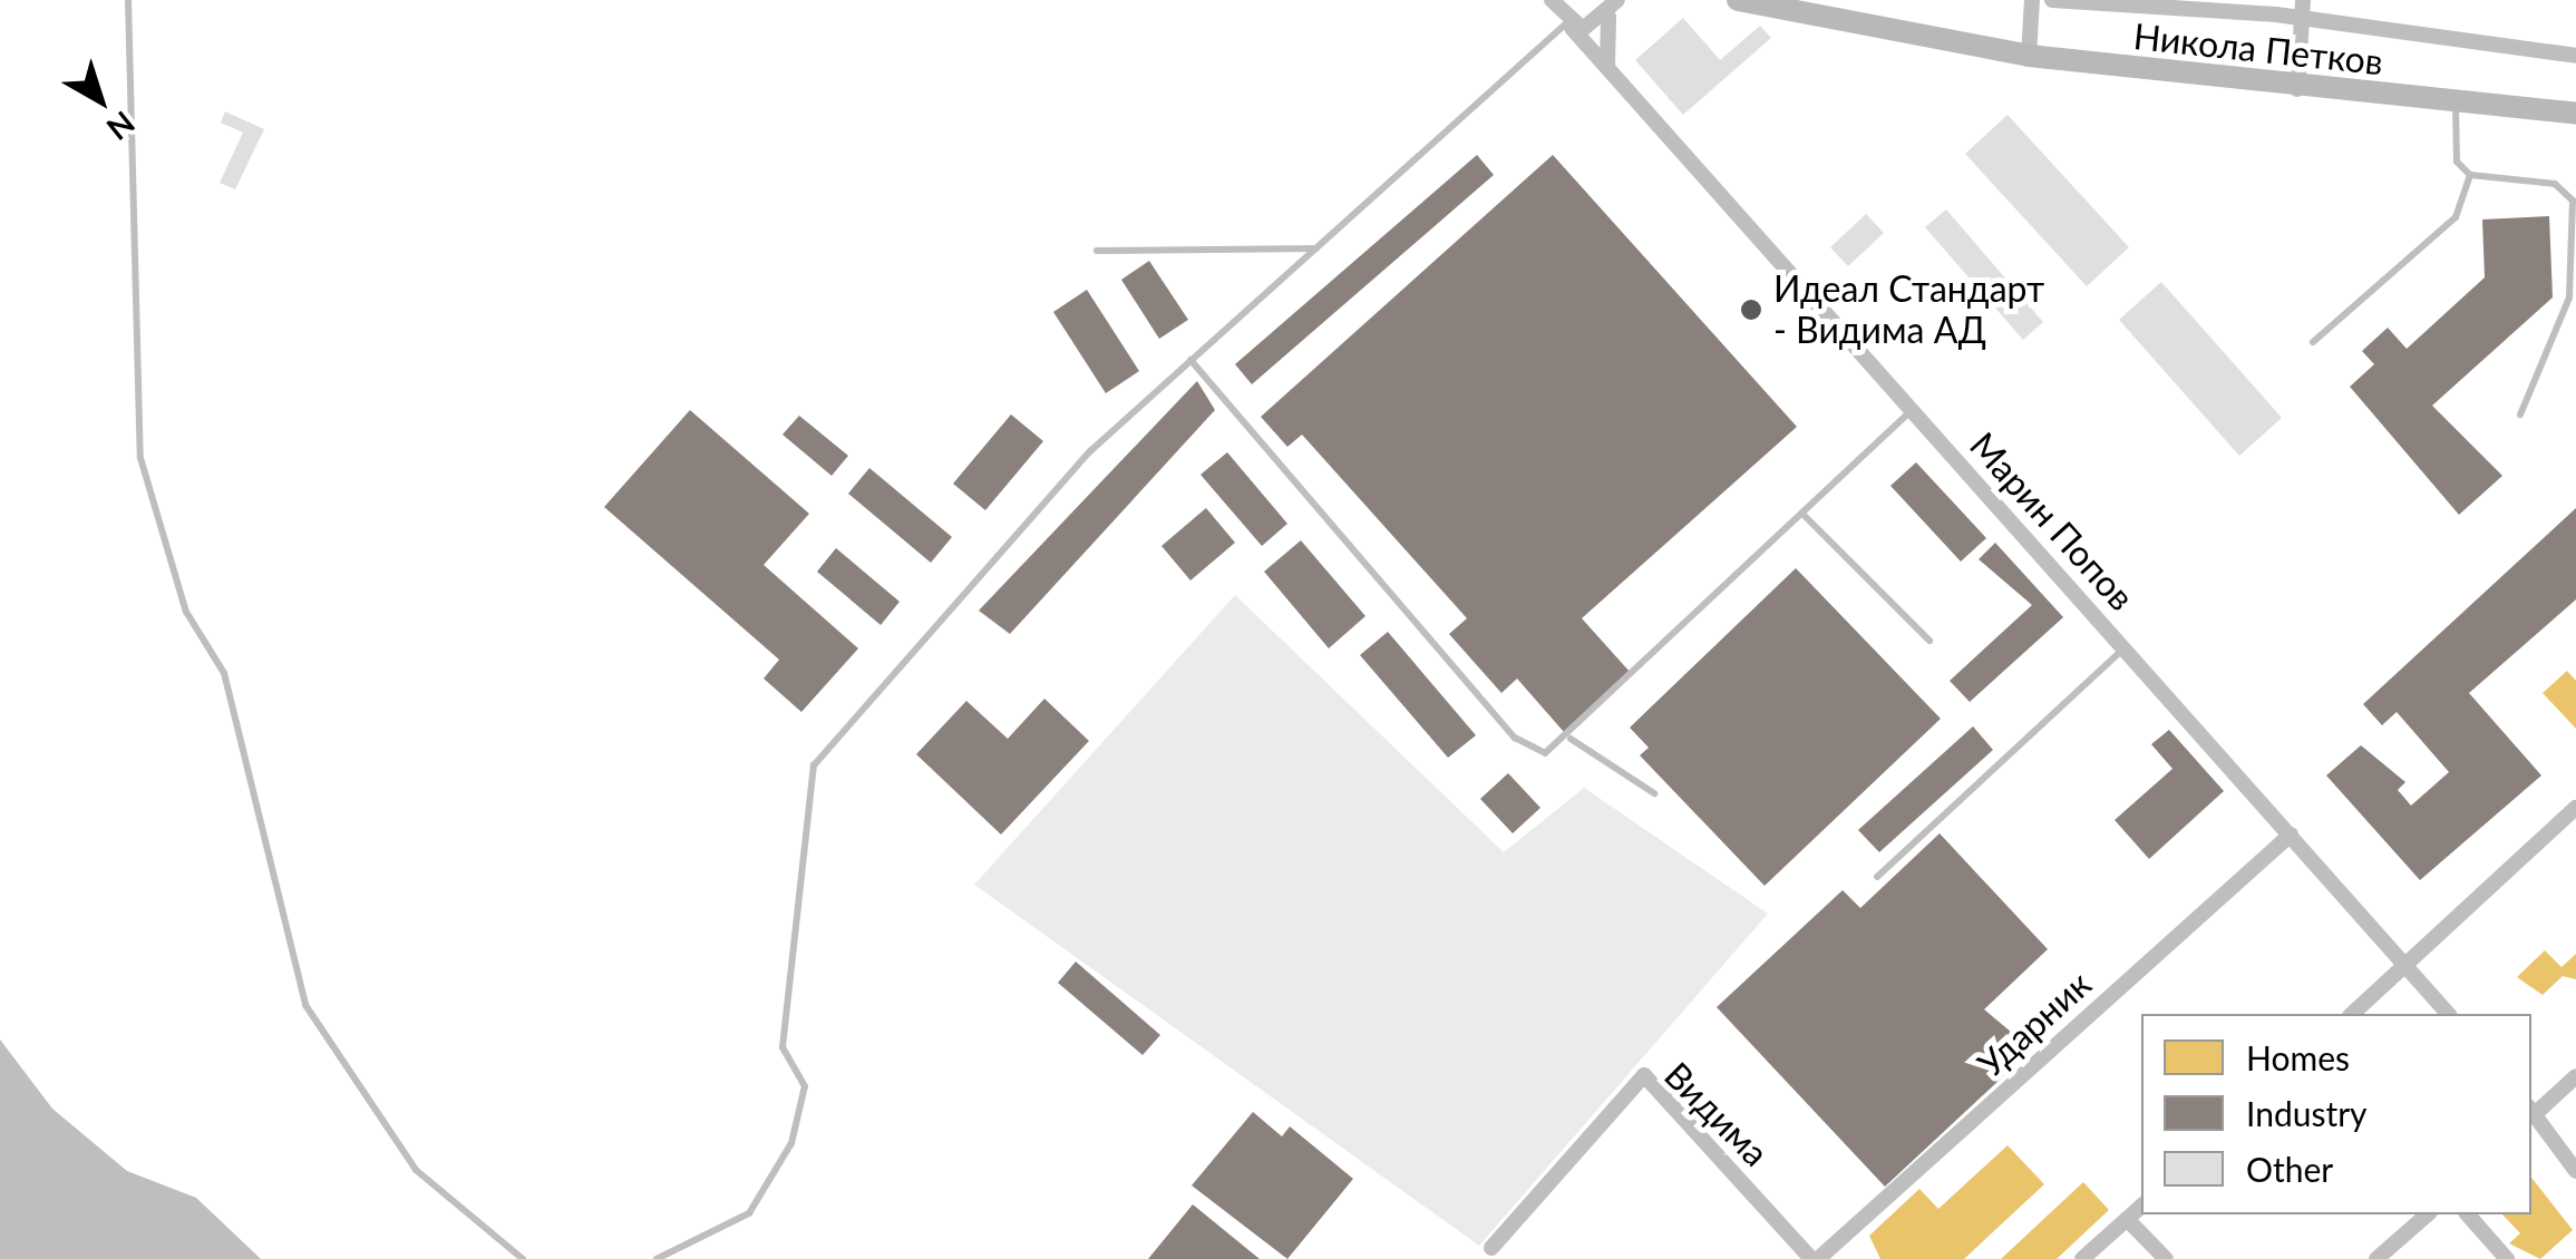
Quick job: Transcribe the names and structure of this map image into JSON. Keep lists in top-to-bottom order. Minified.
{"streets":{"main road":["Никола Петков"],"street":["Марин Попов","Ударник","Видима"]},"crossings":[["Марин Попов","Ударник"],["Ударник","Видима"]],"places":["Идеал Стандарт - Видима АД"],"legend":["Homes","Industry","Other"],"north":"bottom right"}
